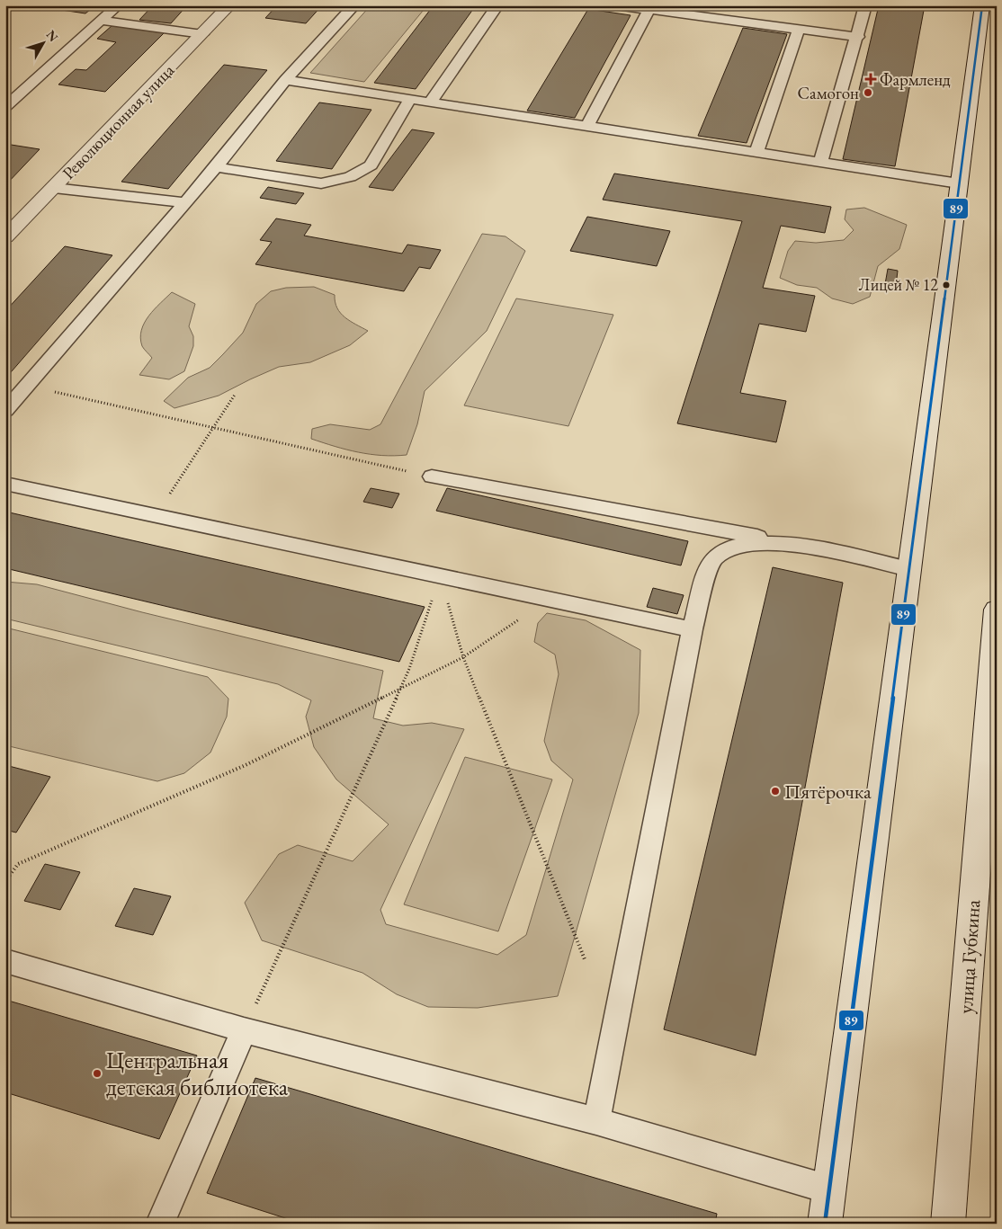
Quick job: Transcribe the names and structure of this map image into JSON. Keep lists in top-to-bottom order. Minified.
{"streets":{"main road":["Революционная улица","улица Губкина"]},"places":{"health":["Фармленд"],"other":["Самогон","Лицей № 12","Пятёрочка","Центральная детская библиотека"]},"lines":["transit line 89"],"north":"top right"}
